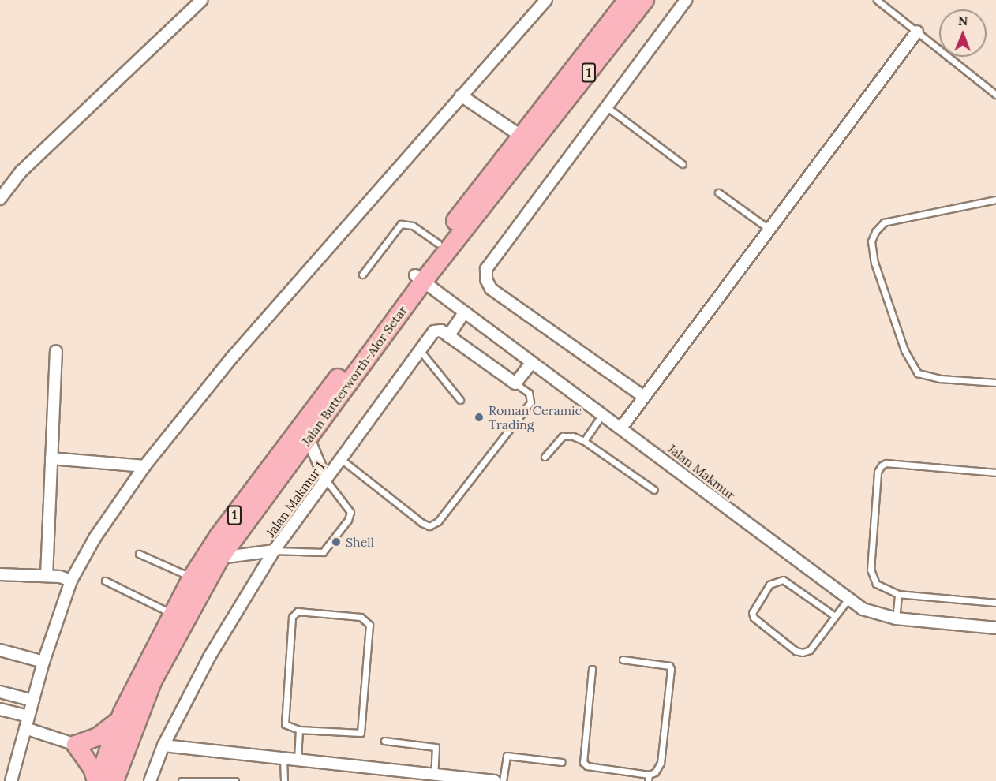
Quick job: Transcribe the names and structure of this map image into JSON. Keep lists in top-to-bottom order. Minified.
{"streets":{"main road":["1","Jalan Butterworth-Alor Setar"],"street":["Jalan Makmur","Jalan Makmur 1"]},"crossings":[["Jalan Butterworth-Alor Setar","Jalan Makmur"]],"places":["Roman Ceramic Trading","Shell"],"north":"top"}
